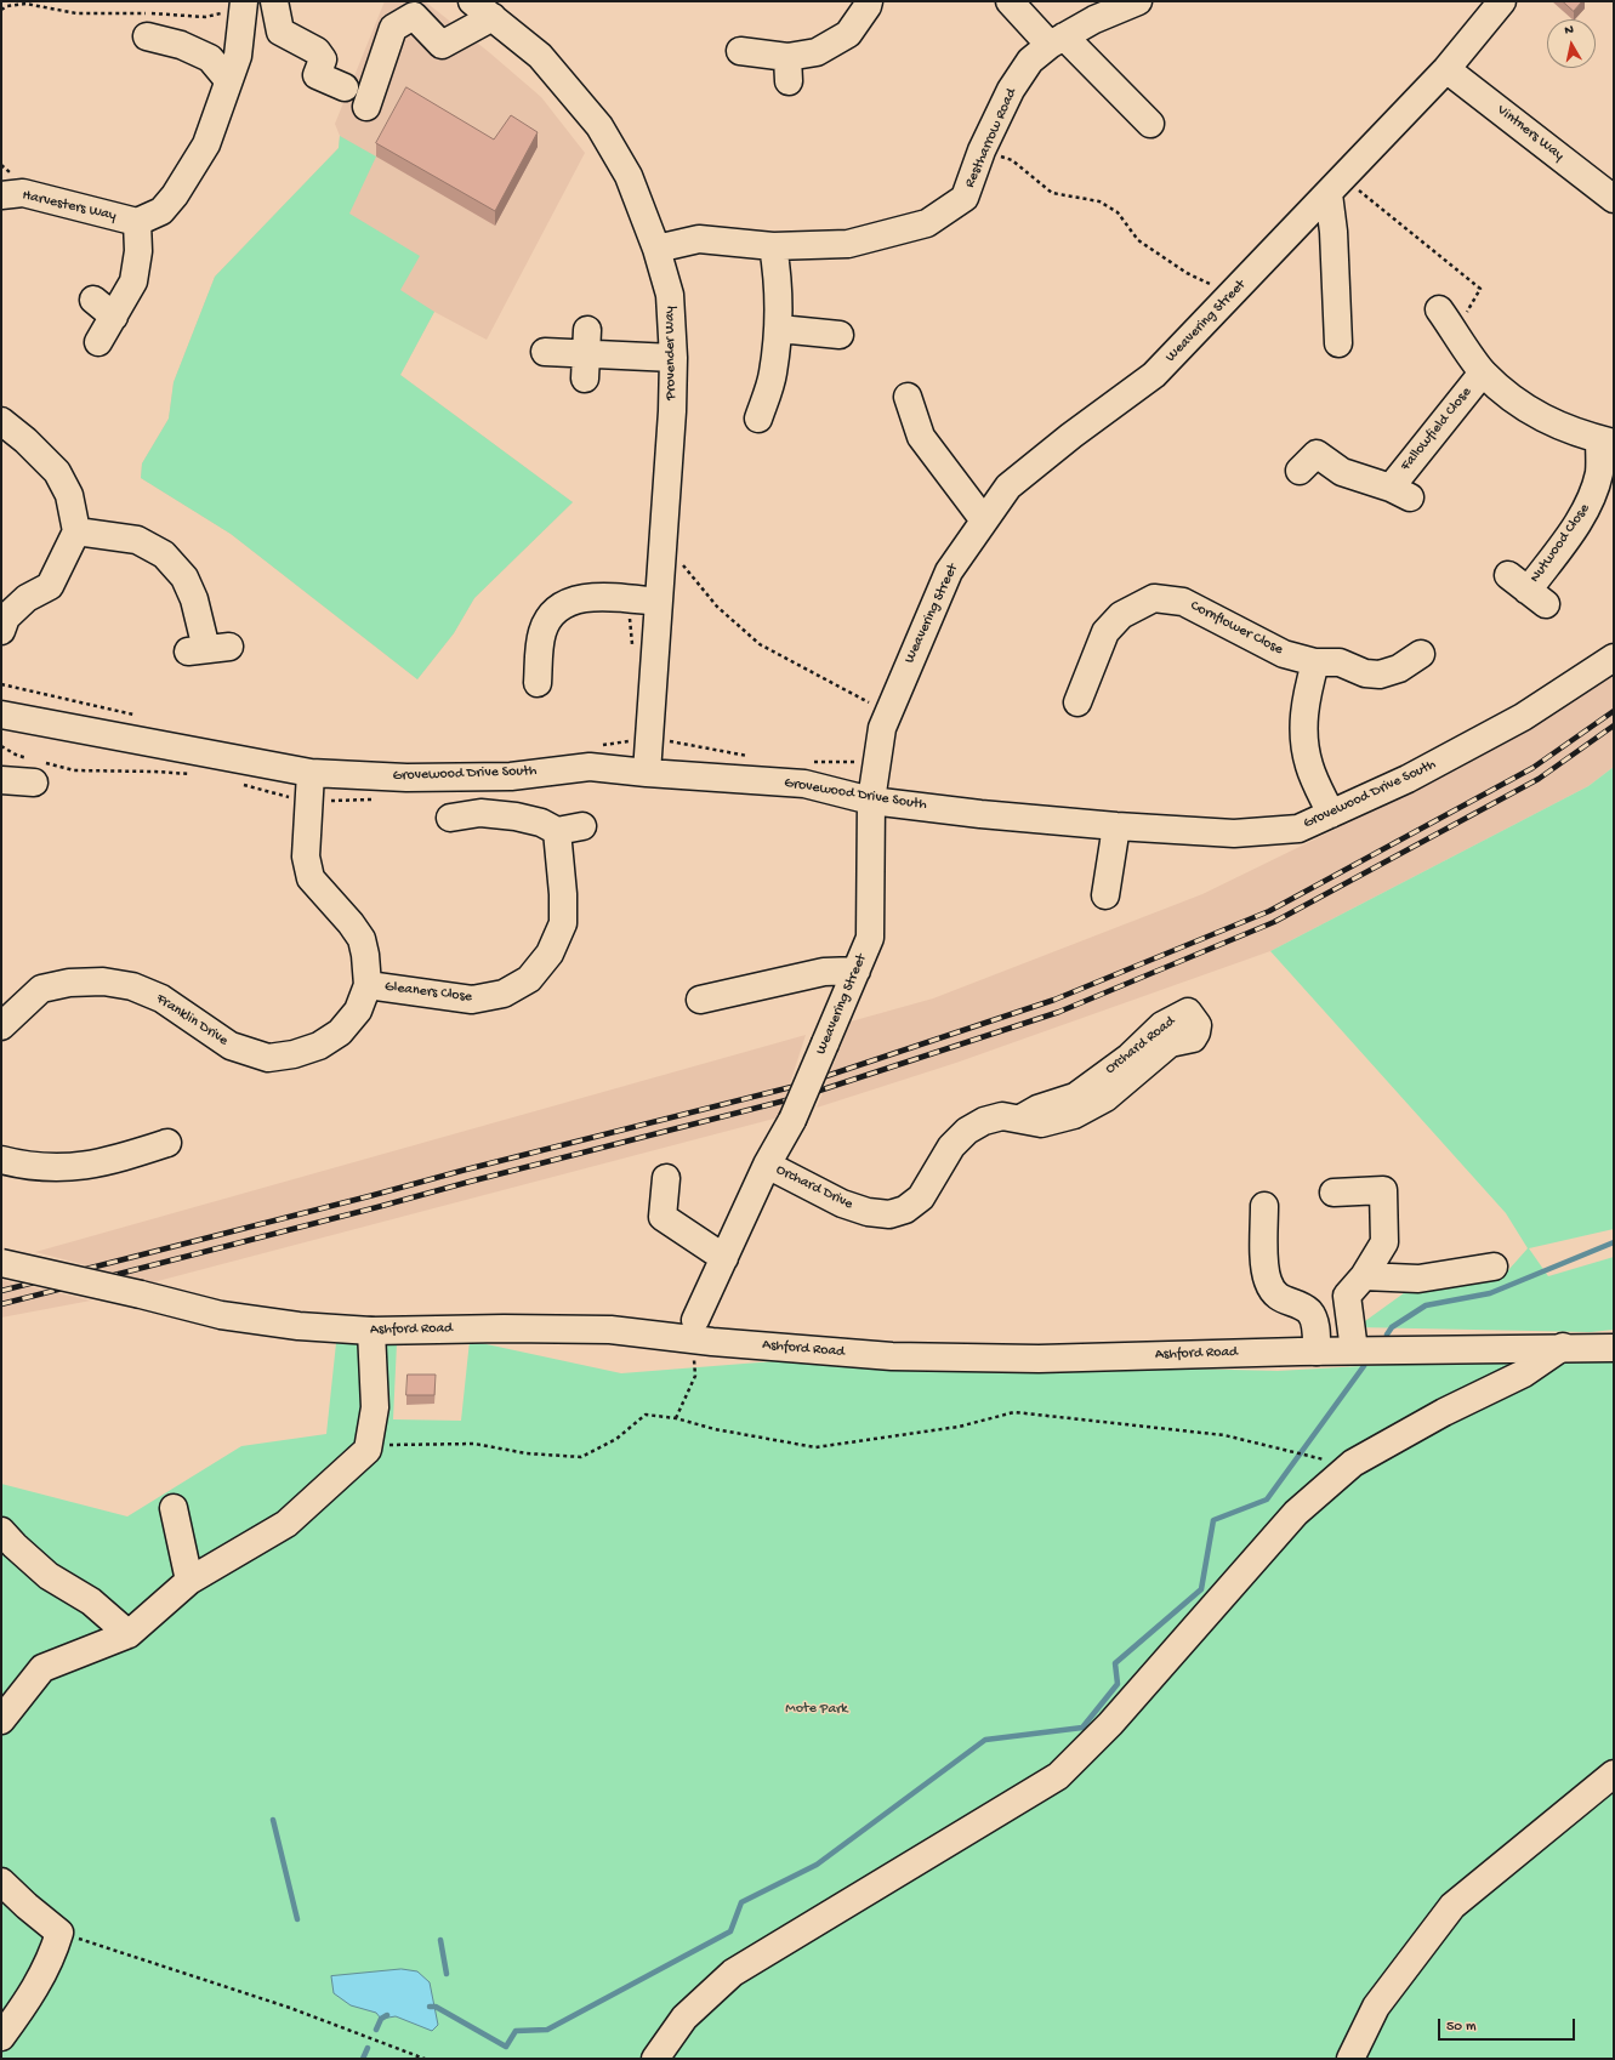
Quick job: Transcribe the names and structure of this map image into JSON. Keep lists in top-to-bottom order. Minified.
{"streets":{"street":["Vintners Way","Restharrow Road","Harvesters Way","Weavering Street","Provender Way","Fallowfield Close","Nutwood Close","Cornflower Close","Grovewood Drive South","Gleaners Close","Franklin Drive","Orchard Road","Orchard Drive","Ashford Road"]},"crossings":[["Vintners Way","Weavering Street"],["Restharrow Road","Provender Way"],["Weavering Street","Grovewood Drive South"],["Weavering Street","Orchard Drive"],["Provender Way","Grovewood Drive South"],["Grovewood Drive South","Franklin Drive"],["Gleaners Close","Franklin Drive"],["Orchard Road","Orchard Drive"]],"parks":["Mote Park"],"scale_bar":"50 m","north":"top"}
